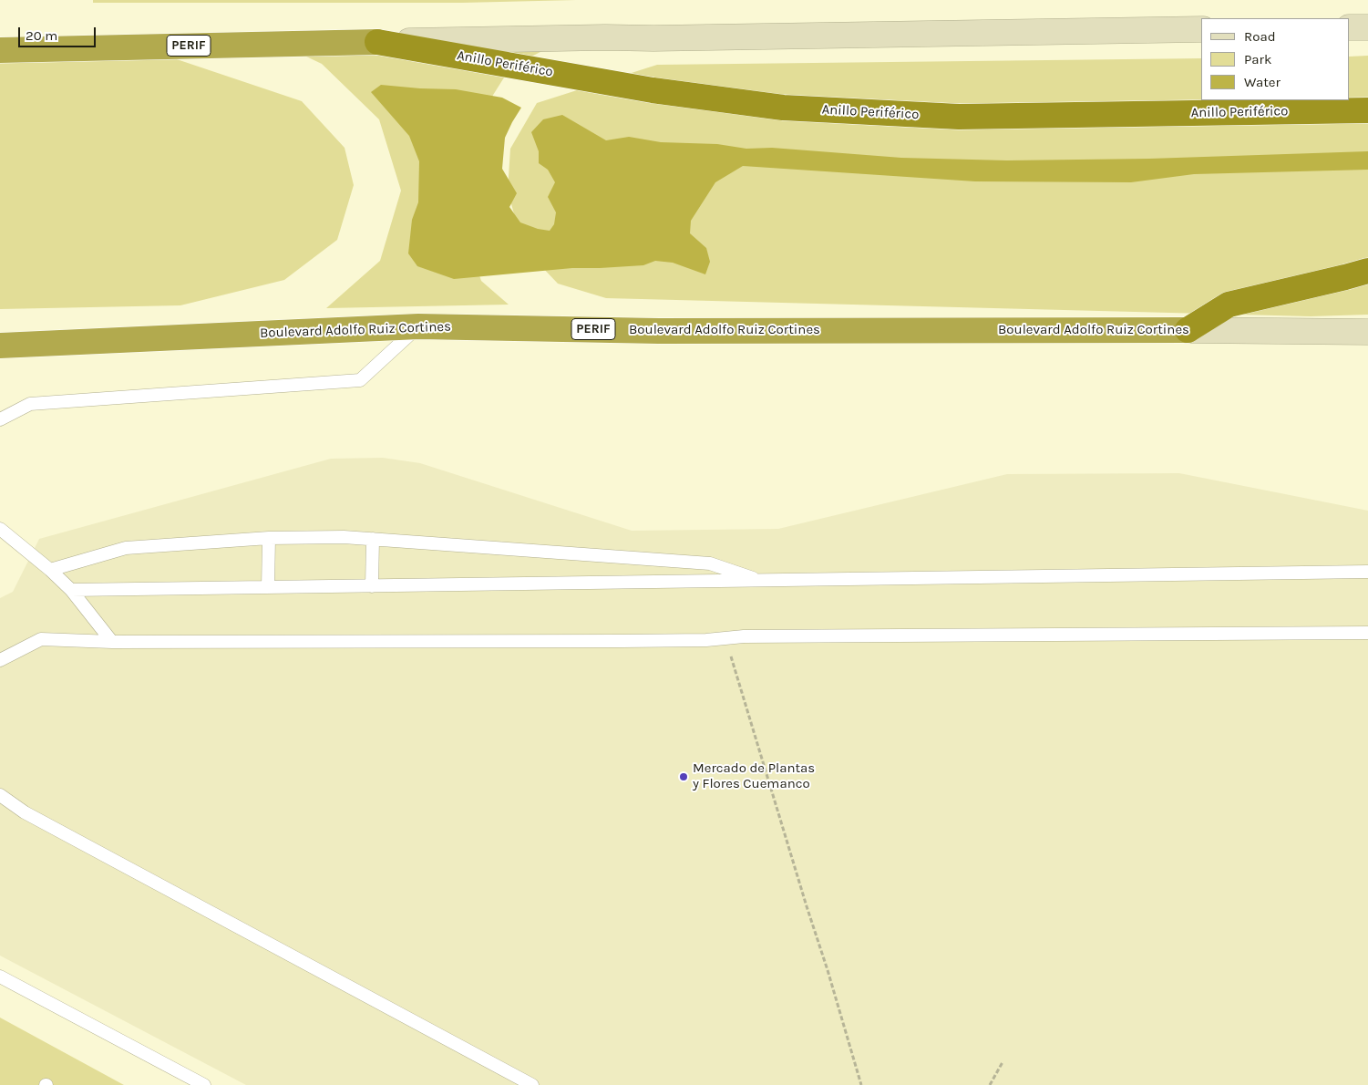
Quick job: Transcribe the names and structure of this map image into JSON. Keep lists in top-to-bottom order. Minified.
{"streets":{"highway":["PERIF","Anillo Periférico","Boulevard Adolfo Ruiz Cortines"]},"crossings":[["PERIF","Anillo Periférico"]],"places":["Mercado de Plantas y Flores Cuemanco"],"legend":["Road","Park","Water"],"scale_bar":"20 m"}
